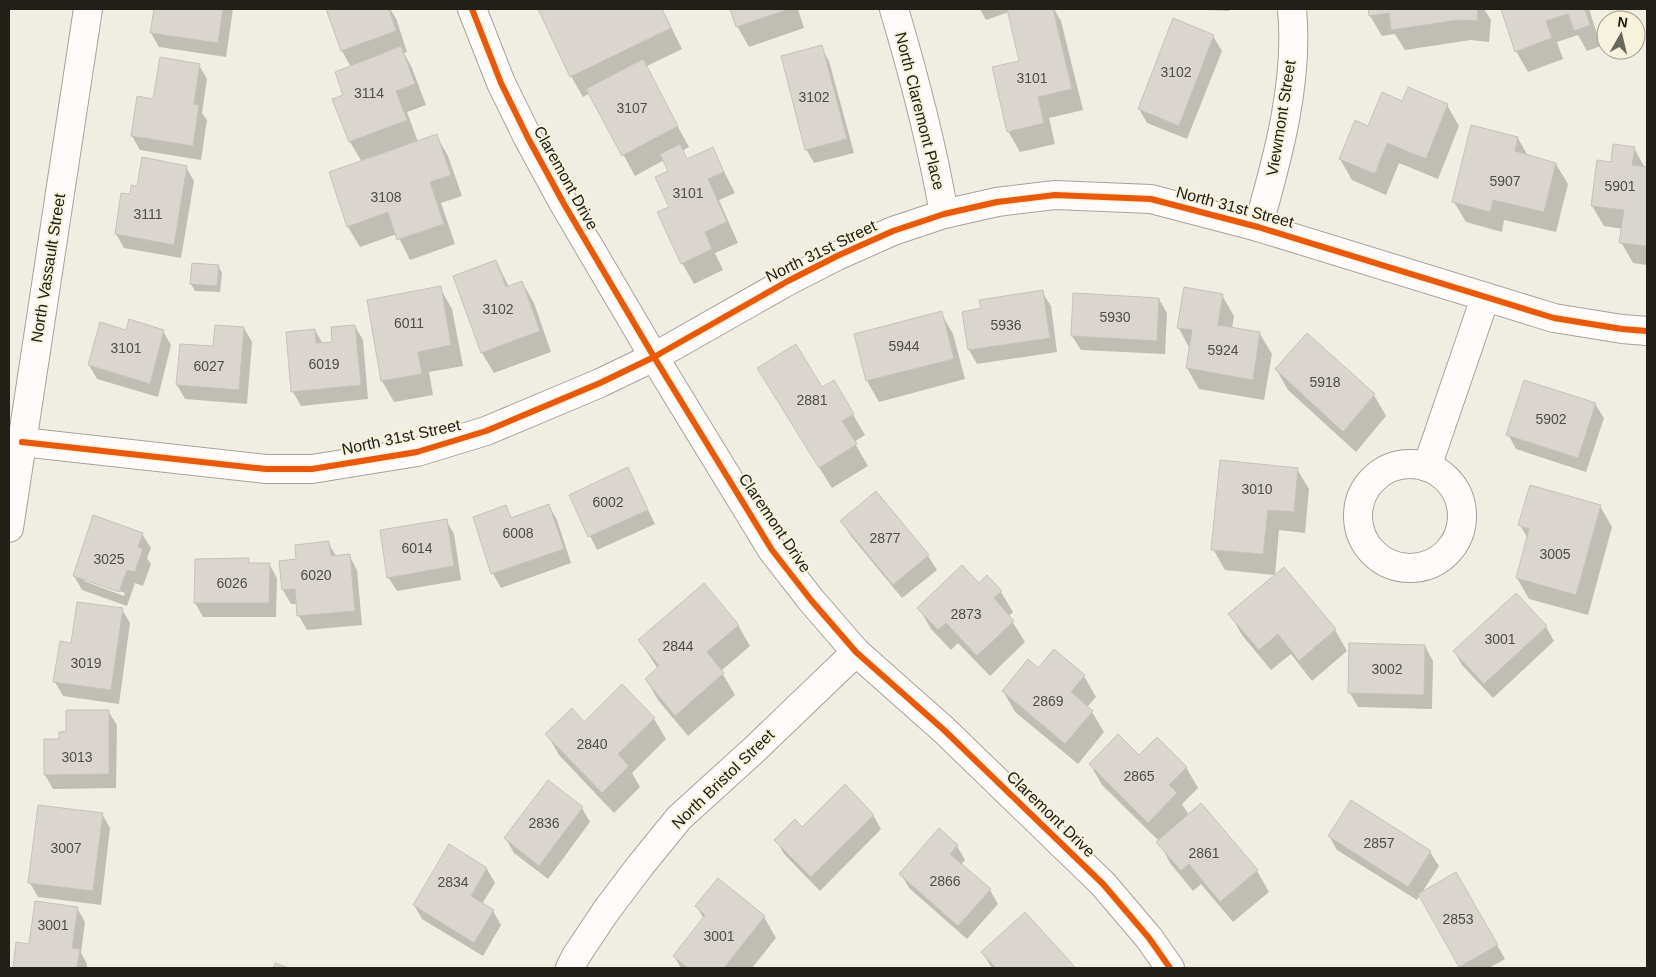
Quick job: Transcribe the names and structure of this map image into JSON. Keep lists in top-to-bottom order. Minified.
{"streets":{"street":["North Claremont Place","Viewmont Street","Claremont Drive","North 31st Street","North Vassault Street","North Bristol Street"]},"crossings":[["North Claremont Place","North 31st Street"],["Viewmont Street","North 31st Street"],["Claremont Drive","North 31st Street"],["Claremont Drive","North Bristol Street"],["North 31st Street","North Vassault Street"]],"house_numbers":["3102","3101","3114","3102","3107","5907","5901","3101","3108","3111","3102","5930","6011","5936","5944","3101","5924","6019","6027","5918","2881","5902","3010","6002","6008","2877","6014","3005","3025","6020","6026","2873","3001","2844","3019","3002","2869","2840","3013","2865","2836","2857","3007","2861","2866","2834","2853","3001","3001"],"north":"top"}
